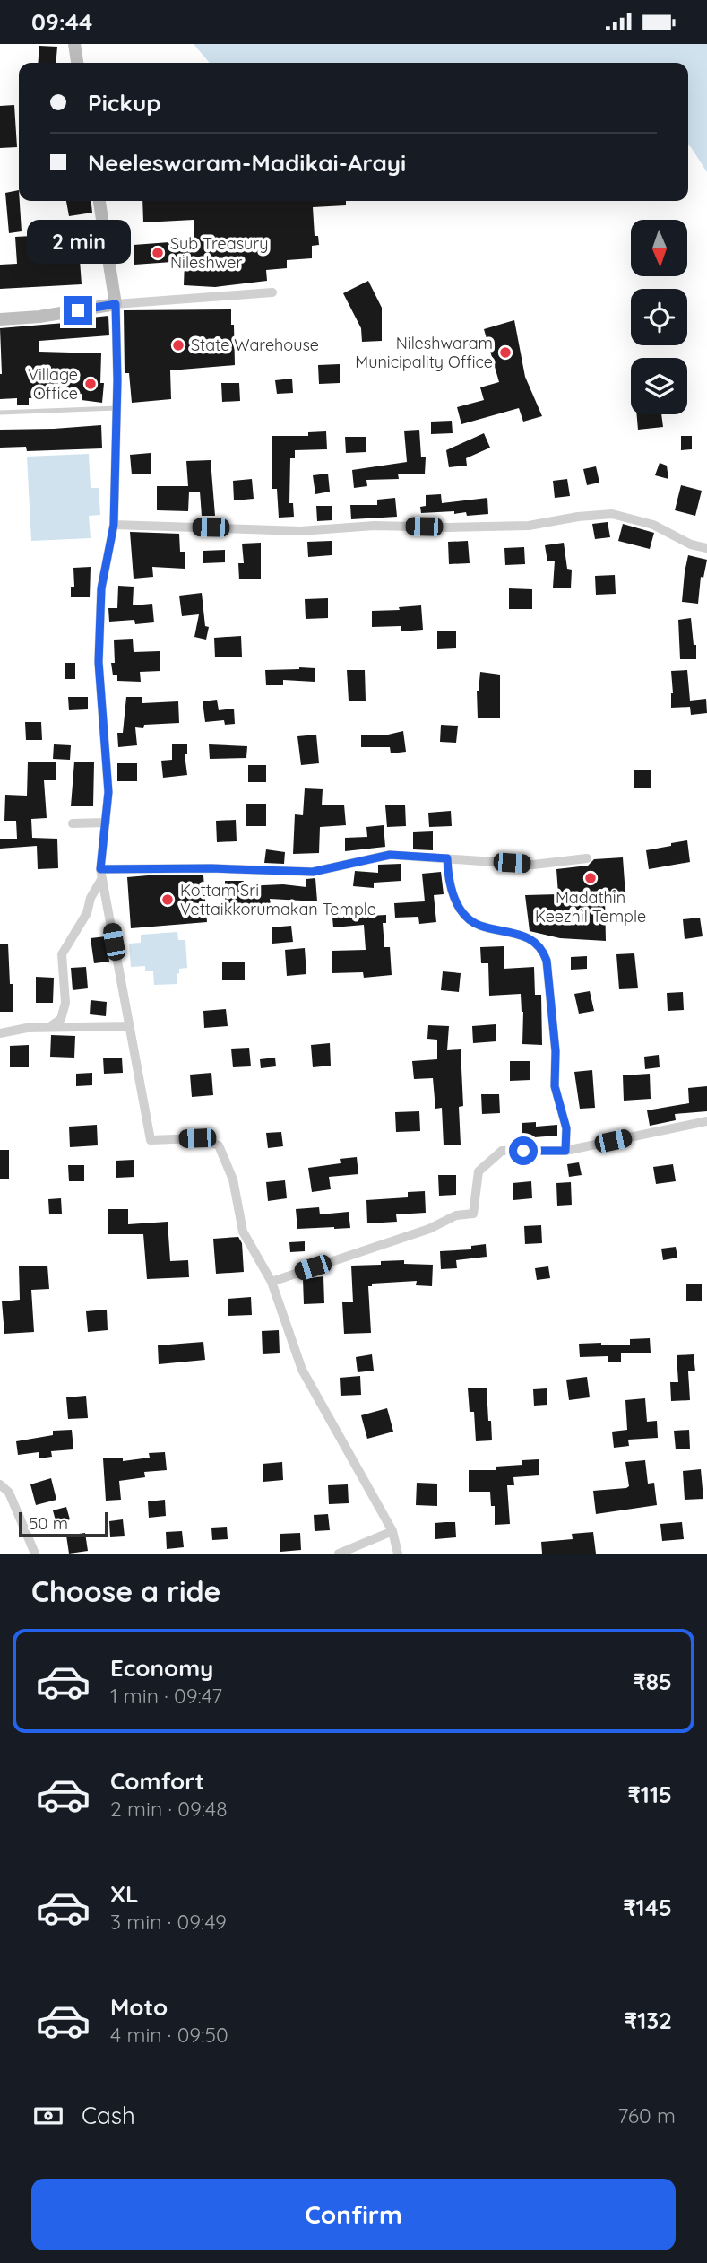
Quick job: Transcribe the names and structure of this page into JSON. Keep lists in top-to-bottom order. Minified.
{"places":["Sub Treasury Nileshwer","State Warehouse","Nileshwaram Municipality Office","Village Office","Madathin Keezhil Temple","Kottam Sri Vettaikkorumakan Temple"],"scale_bar":"50 m","north":"bottom","page":{"status":"09:44","banner":["Pickup","Neeleswaram-Madikai-Arayi"],"bubble":"2 min","scale":"50 m","heading":"Choose a ride","list":[{"name":"Economy","note":"1 min · 09:47","value":"₹85"},{"name":"Comfort","note":"2 min · 09:48","value":"₹115"},{"name":"XL","note":"3 min · 09:49","value":"₹145"},{"name":"Moto","note":"4 min · 09:50","value":"₹132"}],"pay":["Cash","760 m"],"buttons":"Confirm"}}
